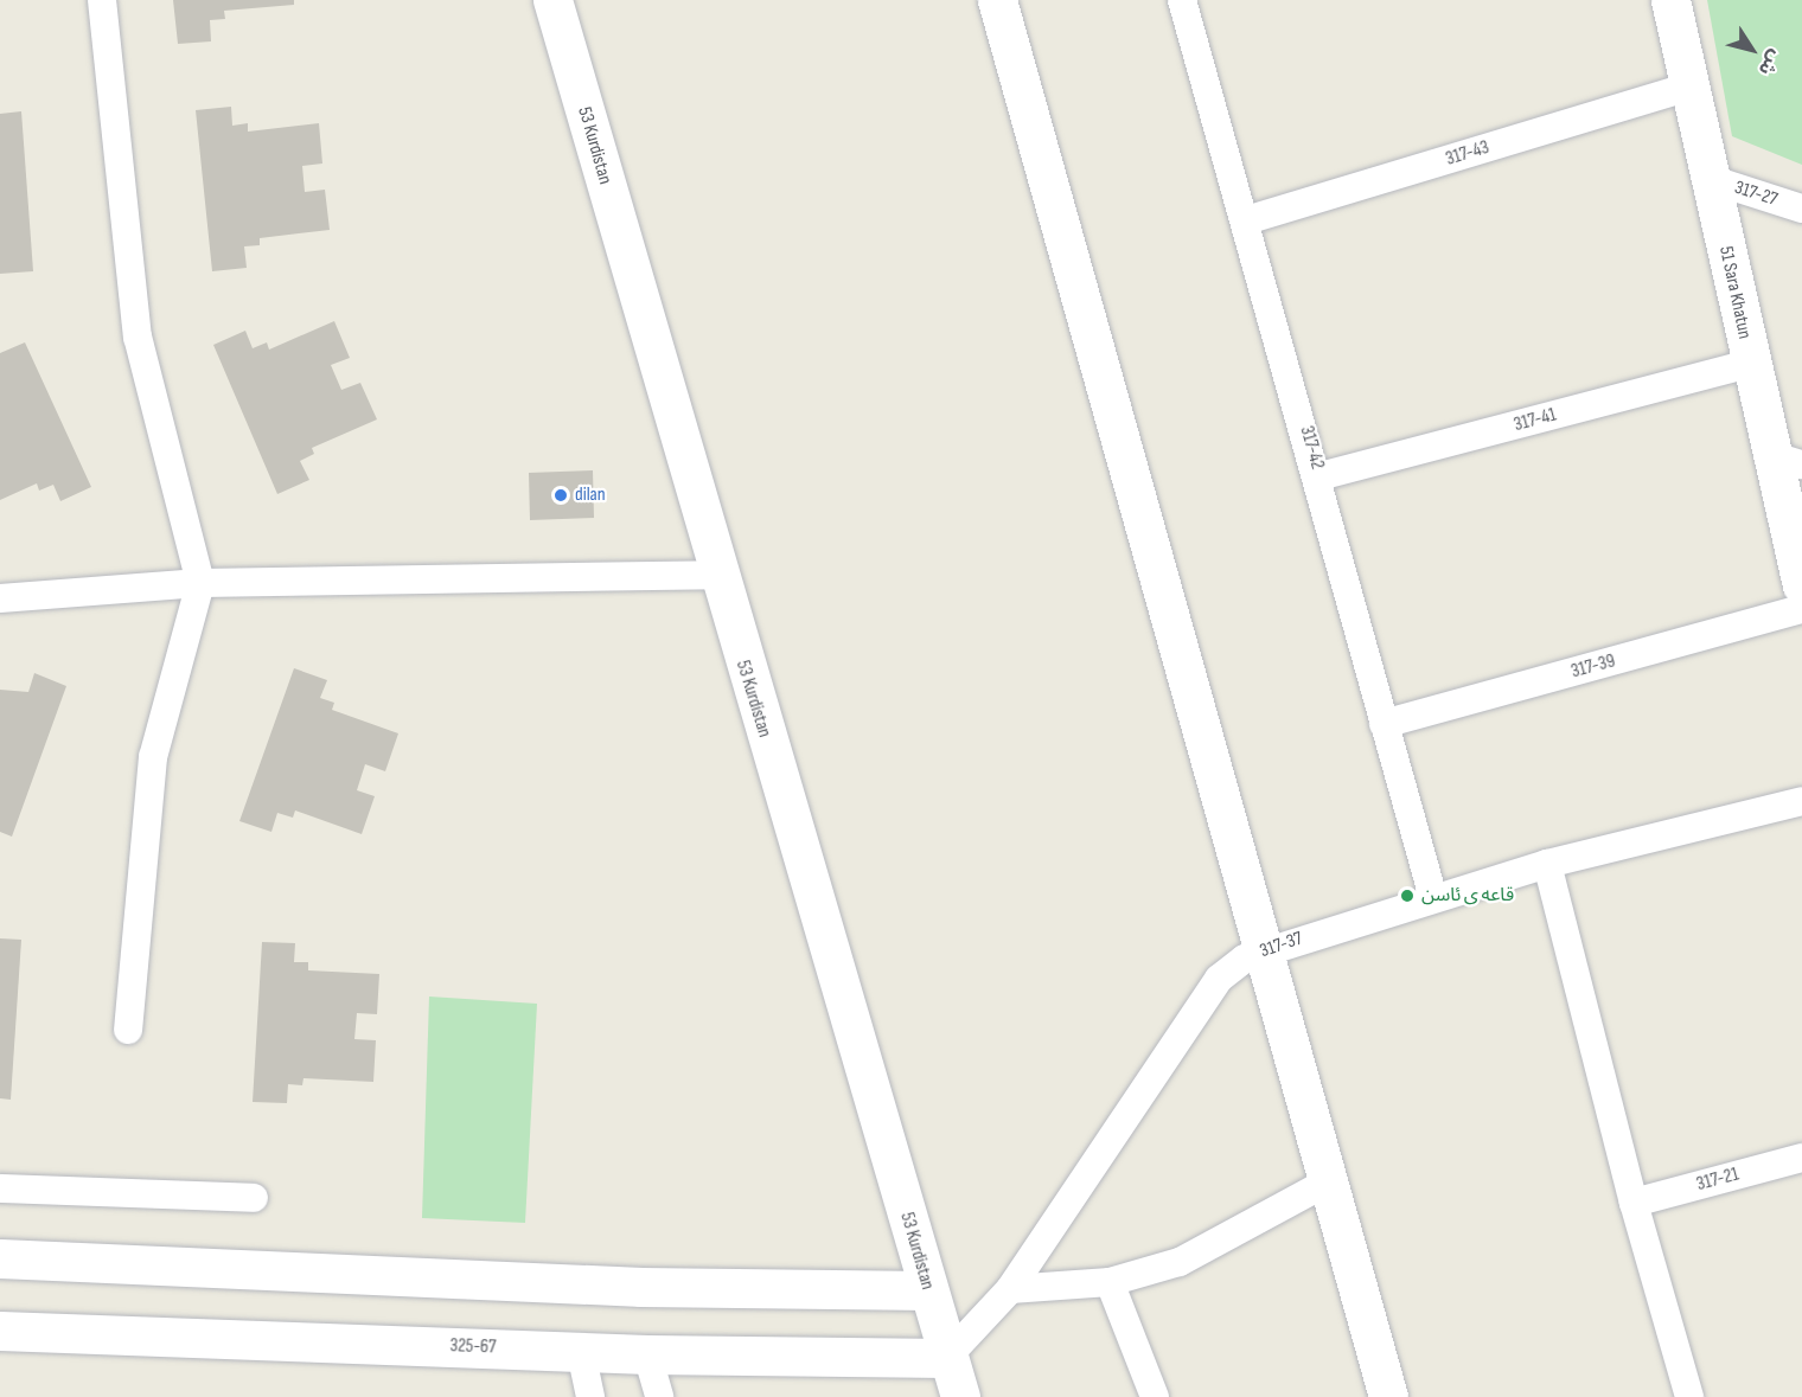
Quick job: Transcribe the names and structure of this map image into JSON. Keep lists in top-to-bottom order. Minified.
{"streets":{"main road":["53 Kurdistan","51 Sara Khatun","325-67"],"street":["317-43","317-27","317-41","317-42","317-39","317-37","317-21"]},"crossings":[["53 Kurdistan","317-37"],["53 Kurdistan","325-67"],["317-43","51 Sara Khatun"],["317-43","317-42"],["317-27","51 Sara Khatun"],["51 Sara Khatun","317-41"],["317-41","317-42"],["317-42","317-39"],["317-42","317-37"],["317-37","325-67"]],"places":["dilan","قاعه ى ئاسن"],"north":"bottom right"}
